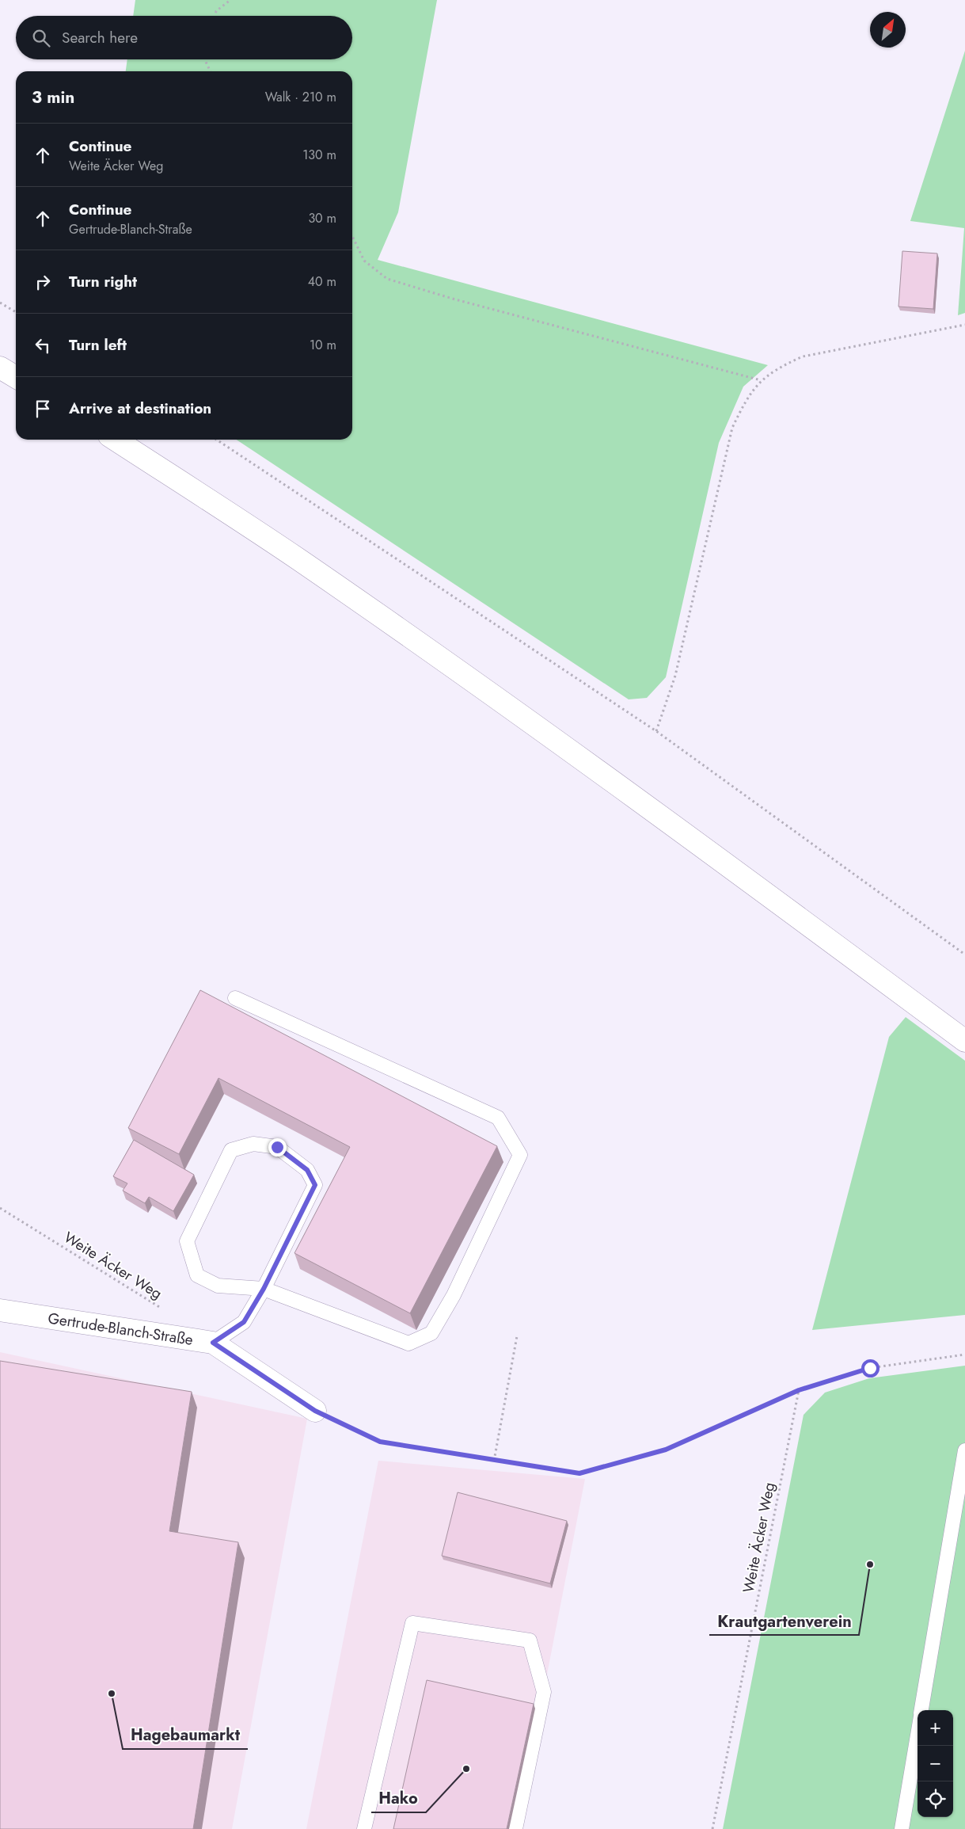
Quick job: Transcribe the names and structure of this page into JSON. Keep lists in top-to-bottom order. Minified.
{"streets":{"main road":["Gertrude-Blanch-Straße"],"path":["Weite Äcker Weg"]},"places":["Krautgartenverein","Hagebaumarkt","Hako"],"north":"top right","page":{"search":"Search here","heading":["3 min","Walk · 210 m"],"list":[["Continue","Weite Äcker Weg","130 m"],["Continue","Gertrude-Blanch-Straße","30 m"],["Turn right","40 m"],["Turn left","10 m"],"Arrive at destination"],"map_buttons":["+","−"]}}
